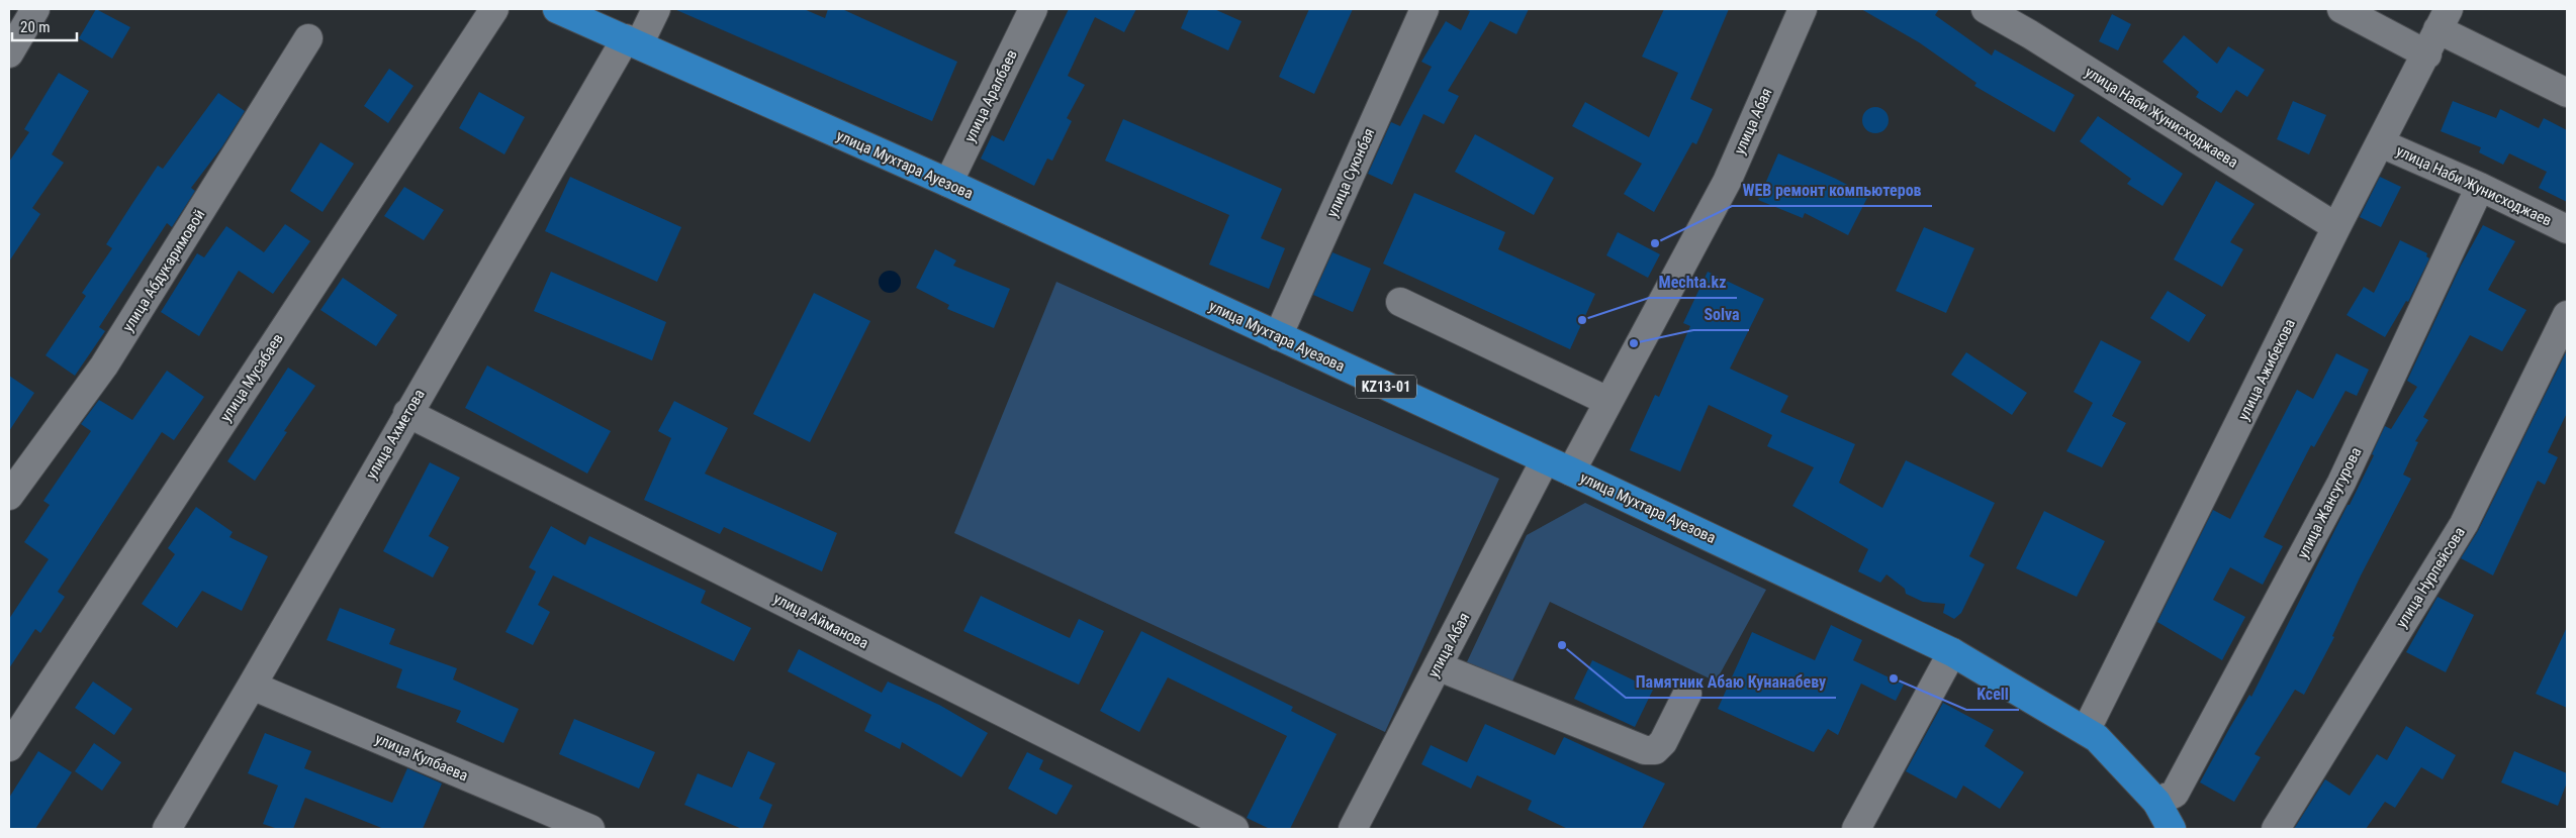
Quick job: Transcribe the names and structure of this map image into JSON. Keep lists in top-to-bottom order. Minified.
{"streets":{"main road":["улица Мухтара Ауезова","KZ13-01"],"street":["улица Аралбаев","улица Наби Жунисходжаева","улица Абая","улица Суюнбая","улица Наби Жунисходжаев","улица Абдукаримовой","улица Ажибекова","улица Мусабаев","улица Ахметова","улица Жансугурова","улица Нурпейсова","улица Айманова","улица Кулбаева"]},"crossings":[["улица Аралбаев","улица Мухтара Ауезова"],["улица Наби Жунисходжаева","улица Ажибекова"],["улица Абая","улица Мухтара Ауезова"],["улица Мухтара Ауезова","улица Суюнбая"],["улица Мухтара Ауезова","улица Ажибекова"],["улица Мухтара Ауезова","улица Ахметова"],["улица Мухтара Ауезова","улица Жансугурова"],["улица Наби Жунисходжаев","улица Ажибекова"],["улица Наби Жунисходжаев","улица Жансугурова"],["улица Ахметова","улица Айманова"],["улица Ахметова","улица Кулбаева"]],"places":["WEB ремонт компьютеров","Mechta.kz","Solva","Памятник Абаю Кунанабеву","Kcell"],"scale_bar":"20 m"}
